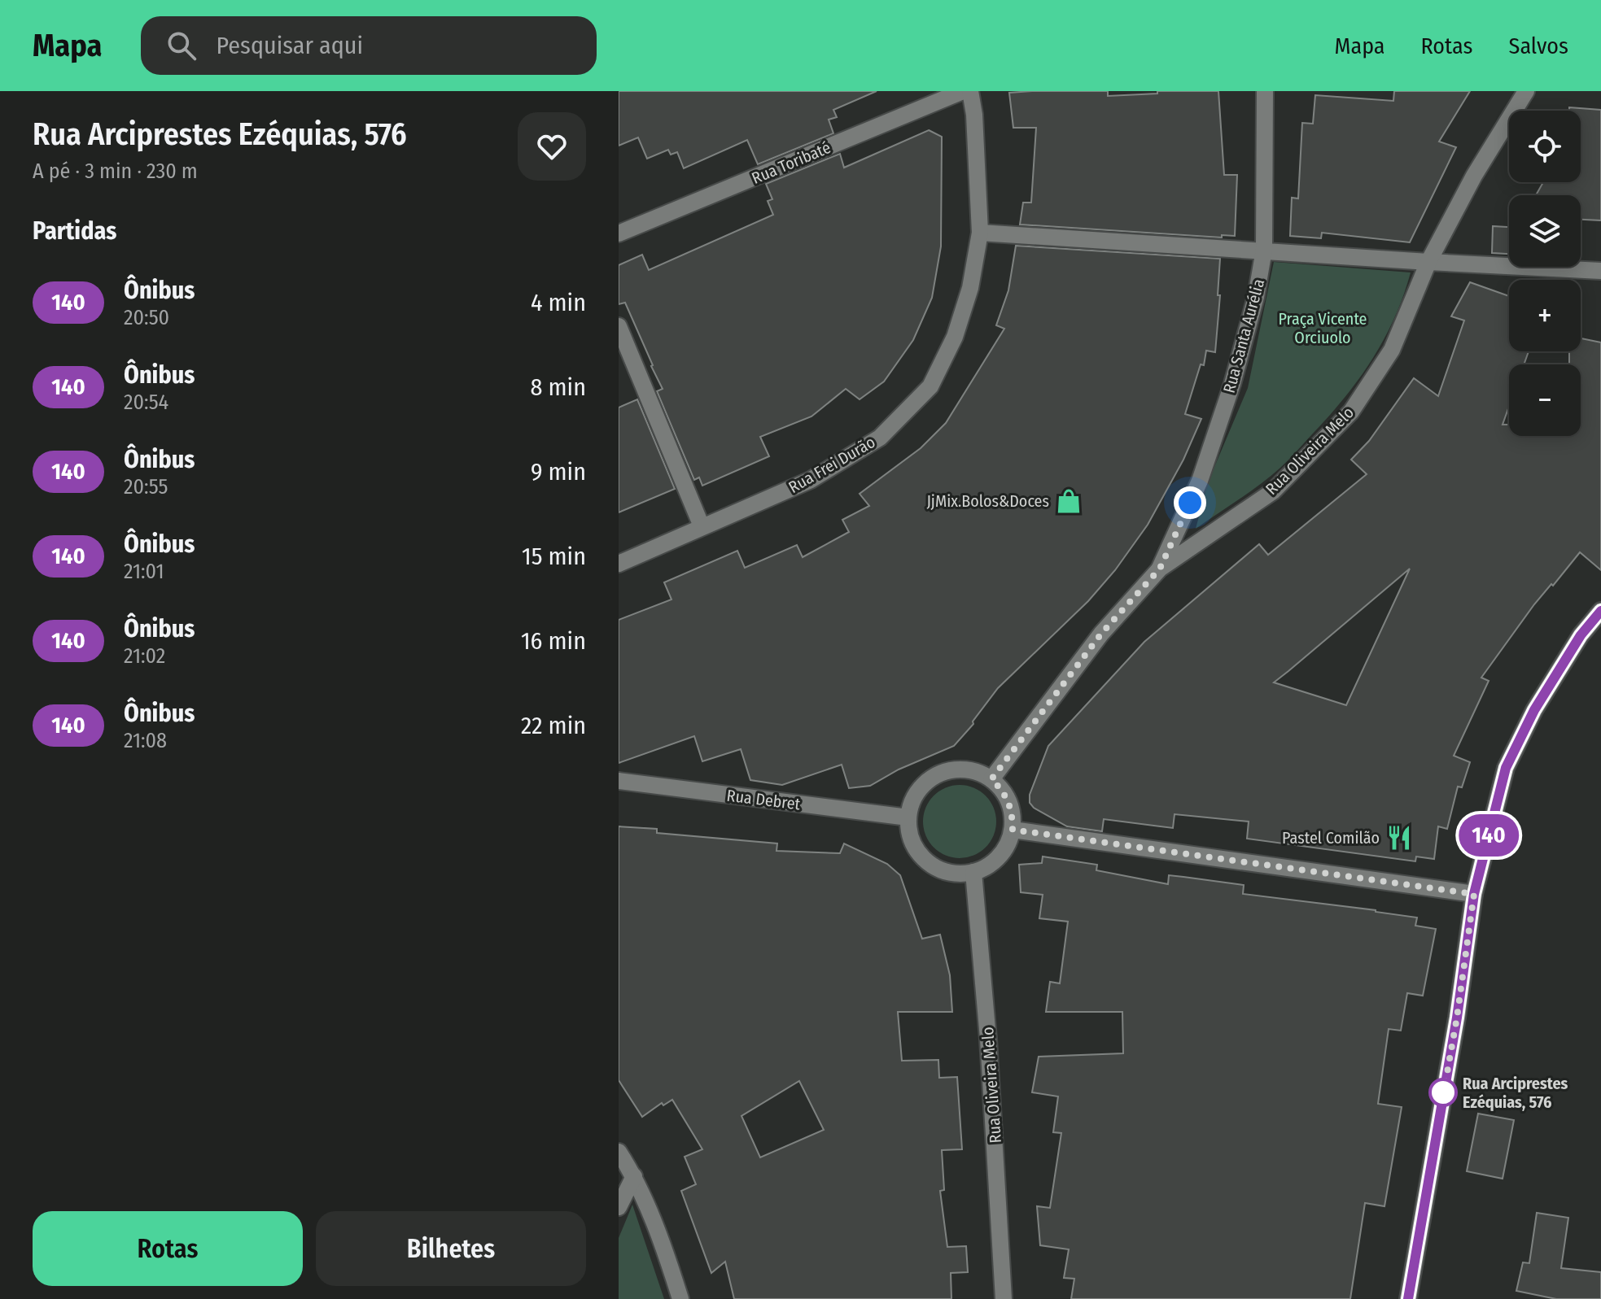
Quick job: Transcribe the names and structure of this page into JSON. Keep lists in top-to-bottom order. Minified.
{"streets":{"street":["Rua Toribaté","Rua Santa Aurélia","Rua Oliveira Melo","Rua Frei Durão","Rua Debret"]},"crossings":[["Rua Santa Aurélia","Rua Oliveira Melo"],["Rua Oliveira Melo","Rua Debret"]],"parks":["Praça Vicente Orciuolo"],"places":{"shop":["JjMix.Bolos&Doces"],"restaurant":["Pastel Comilão"],"other":["Rua Arciprestes Ezéquias, 576"]},"lines":["bus line 140"],"page":{"header":"Mapa","search":"Pesquisar aqui","nav":["Mapa","Rotas","Salvos"],"heading":[["Rua Arciprestes Ezéquias, 576","A pé · 3 min · 230 m"],"Partidas"],"on_map":"140","map_buttons":["+","−"],"list":[{"mark":"140","name":"Ônibus","note":"20:50","value":"4 min"},{"mark":"140","name":"Ônibus","note":"20:54","value":"8 min"},{"mark":"140","name":"Ônibus","note":"20:55","value":"9 min"},{"mark":"140","name":"Ônibus","note":"21:01","value":"15 min"},{"mark":"140","name":"Ônibus","note":"21:02","value":"16 min"},{"mark":"140","name":"Ônibus","note":"21:08","value":"22 min"}],"buttons":["Rotas","Bilhetes"]}}
